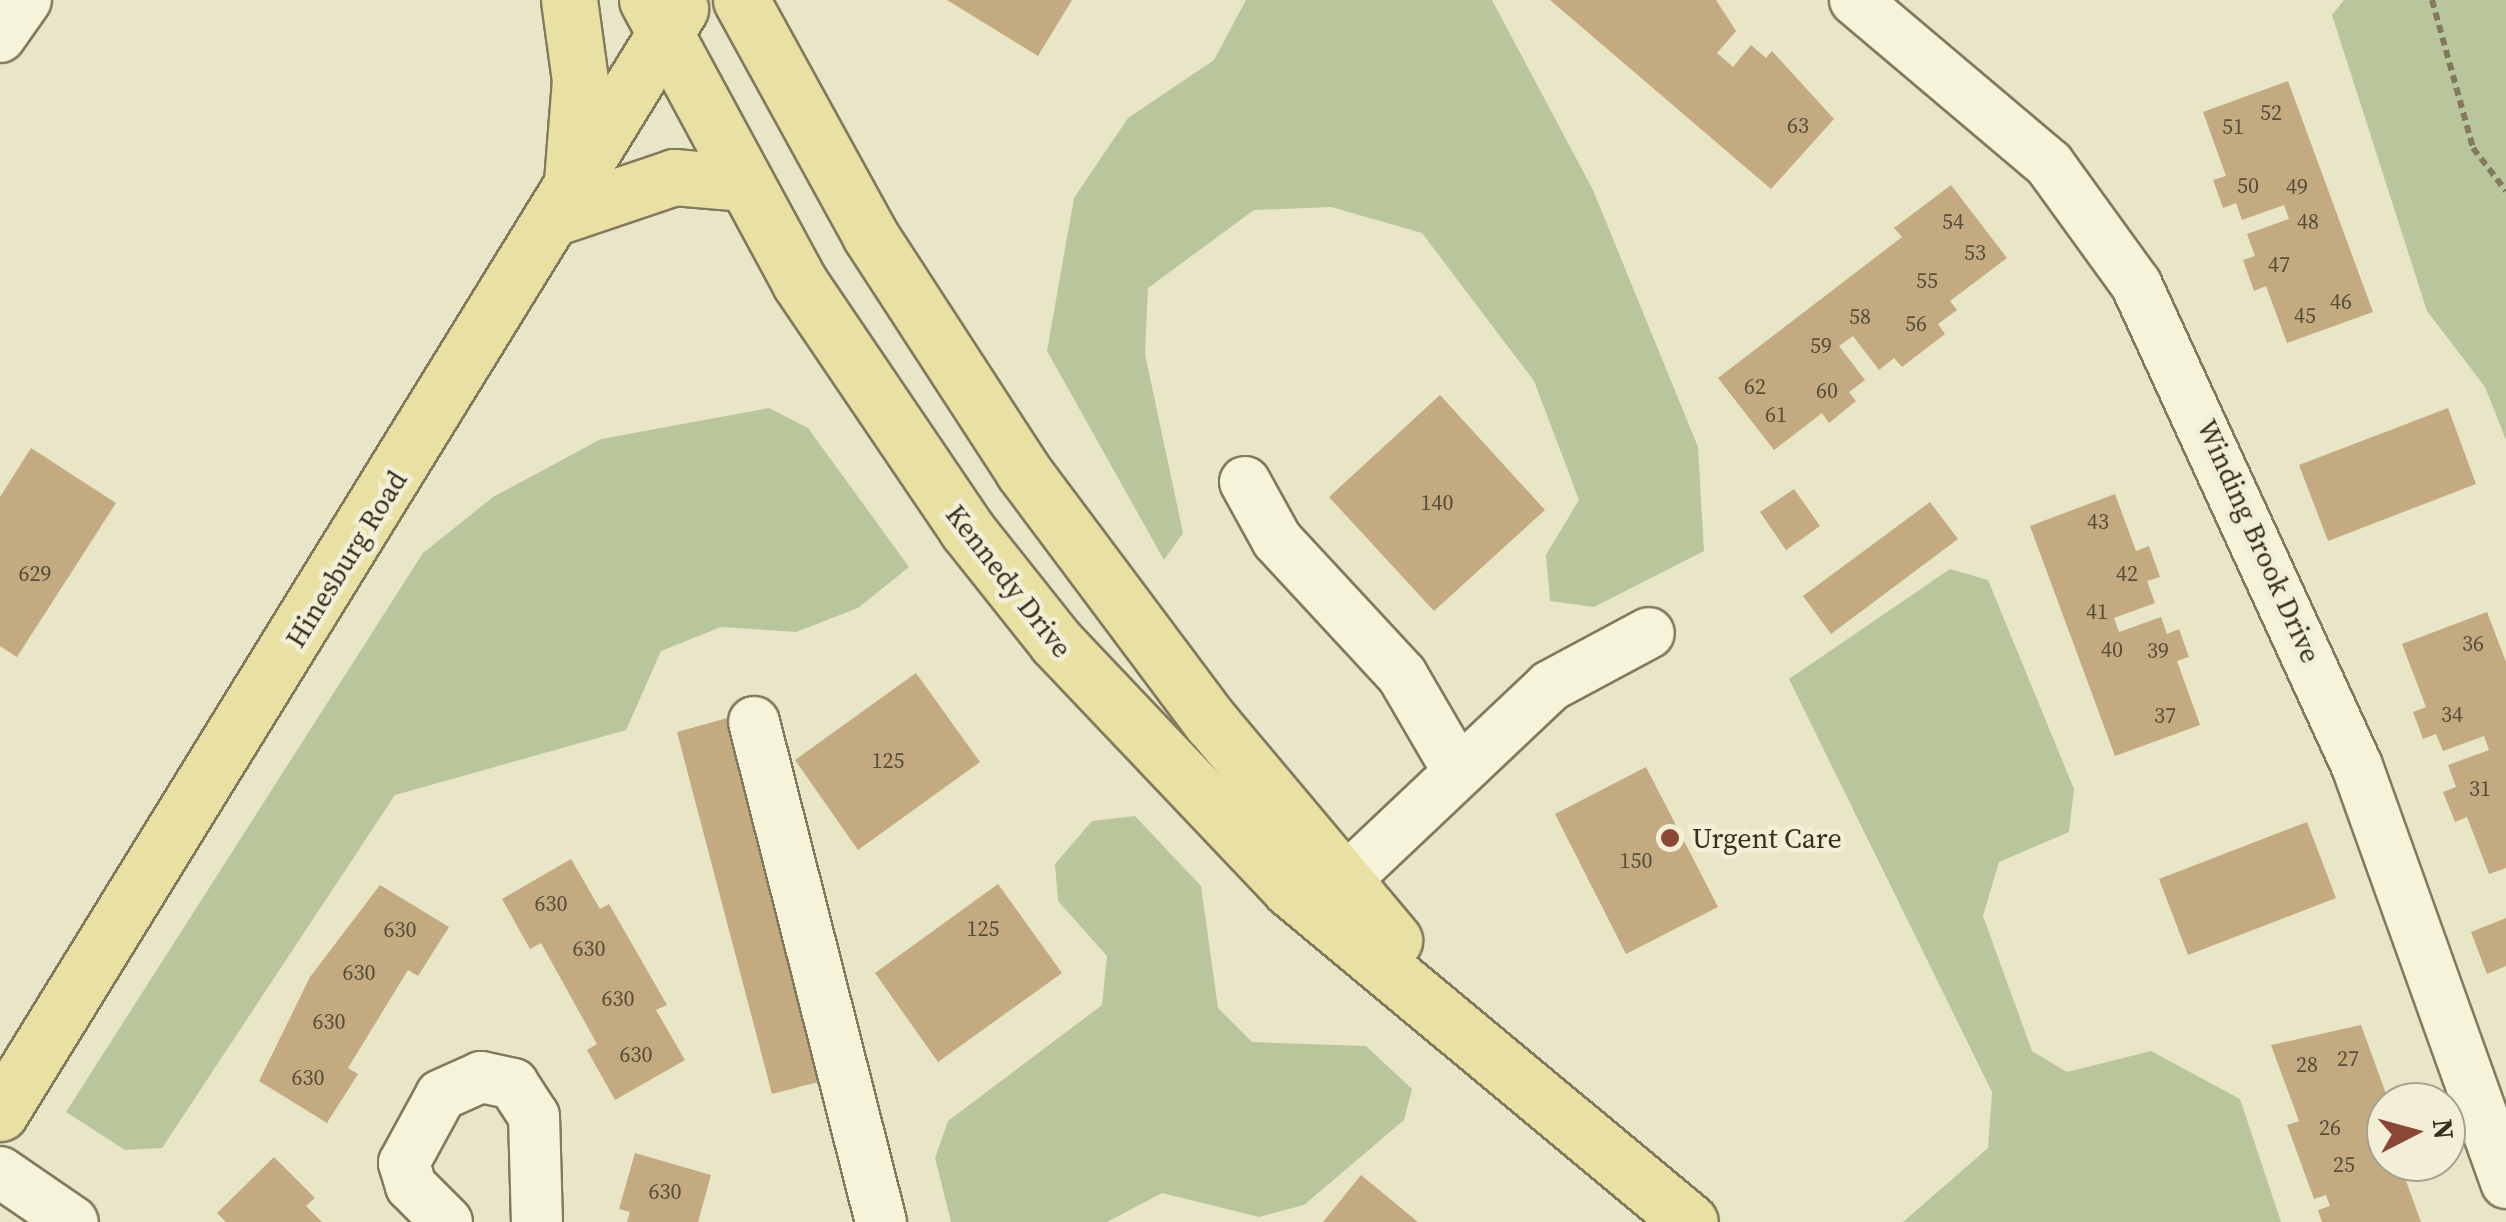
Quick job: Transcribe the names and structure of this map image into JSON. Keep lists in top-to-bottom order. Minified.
{"streets":{"main road":["Hinesburg Road","Kennedy Drive"],"street":["Winding Brook Drive"]},"crossings":[["Hinesburg Road","Kennedy Drive"]],"places":["Urgent Care"],"house_numbers":["52","63","51","50","49","54","48","53","47","55","46","45","58","56","59","62","60","61","140","43","629","42","41","36","40","39","34","37","125","31","150","630","125","630","630","630","630","630","630","27","28","630","26","25","630"],"north":"right"}
